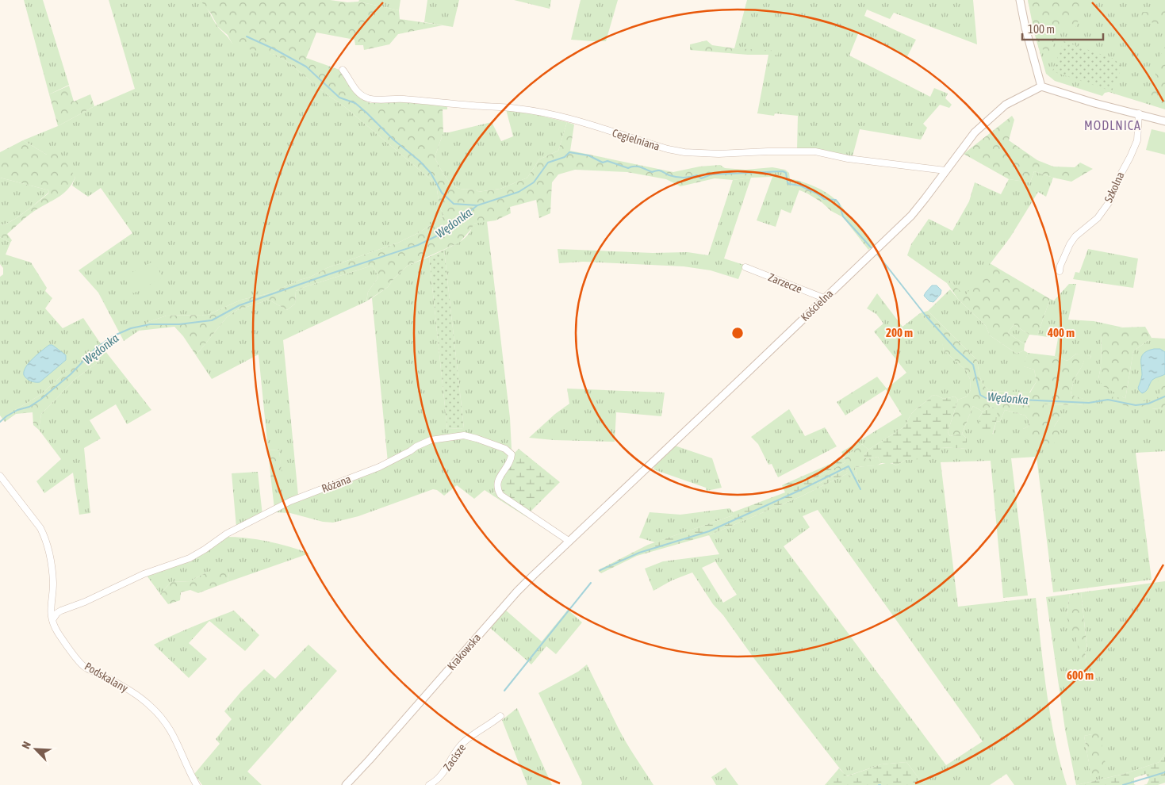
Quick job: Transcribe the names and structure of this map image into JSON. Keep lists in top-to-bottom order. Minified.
{"streets":{"street":["Cegielniana","Szkolna","Zarzecze","Kościelna","Różana","Krakowska","Podskalany","Zacisze"]},"crossings":[["Cegielniana","Kościelna"],["Zarzecze","Kościelna"],["Kościelna","Krakowska"],["Różana","Krakowska"],["Różana","Podskalany"]],"districts":["MODLNICA"],"water":["Wędonka"],"scale_bar":"100 m","north":"top left","rings":["200 m","400 m","600 m"]}
